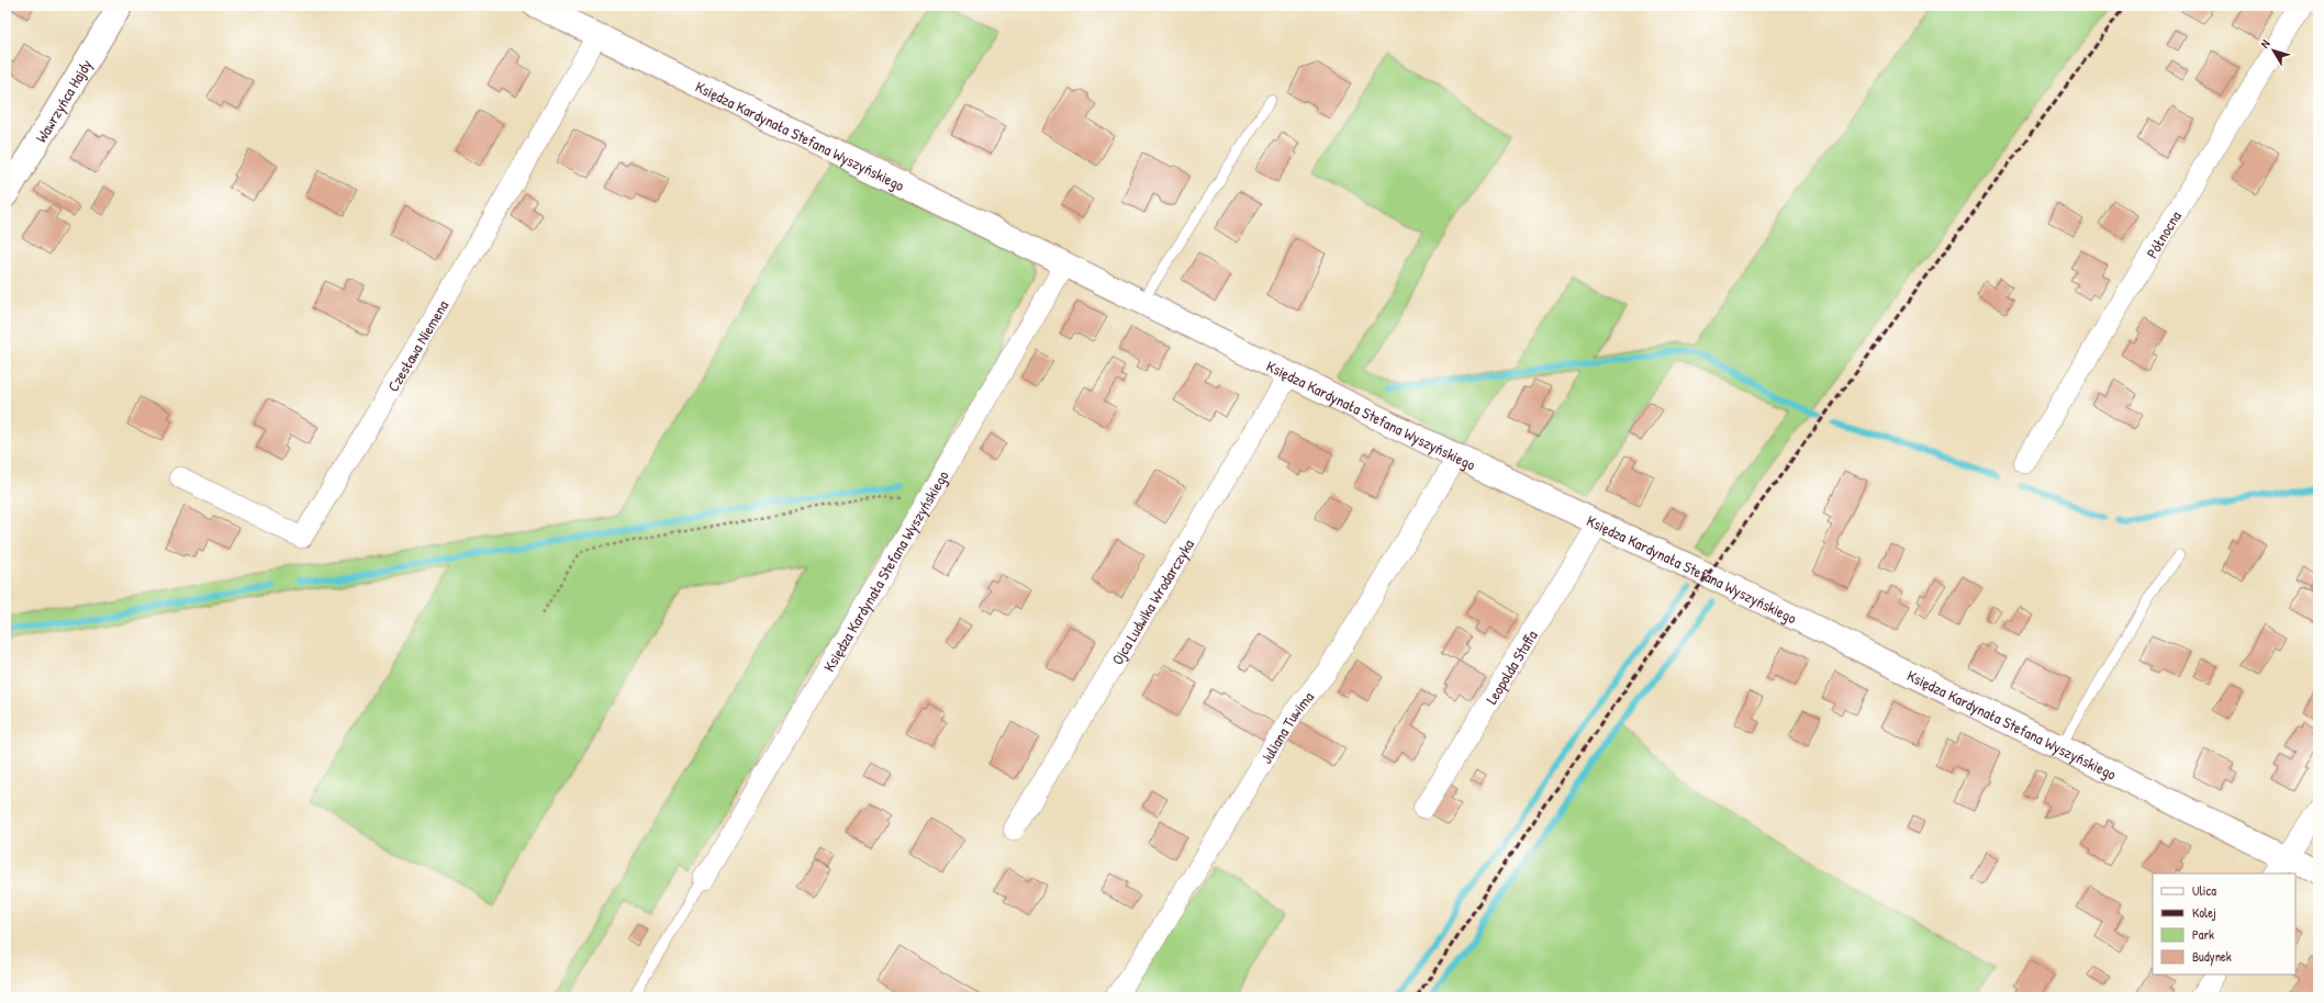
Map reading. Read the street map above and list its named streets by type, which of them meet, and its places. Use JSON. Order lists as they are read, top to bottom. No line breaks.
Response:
{"streets":{"street":["Wawrzyńca Hajdy","Księdza Kardynała Stefana Wyszyńskiego","Północna","Czesława Niemena","Ojca Ludwika Wrodarczyka","Leopolda Staffa","Juliana Tuwima"]},"crossings":[["Księdza Kardynała Stefana Wyszyńskiego","Czesława Niemena"],["Księdza Kardynała Stefana Wyszyńskiego","Ojca Ludwika Wrodarczyka"],["Księdza Kardynała Stefana Wyszyńskiego","Leopolda Staffa"],["Księdza Kardynała Stefana Wyszyńskiego","Juliana Tuwima"]],"legend":["Ulica","Kolej","Park","Budynek"],"north":"top left"}
